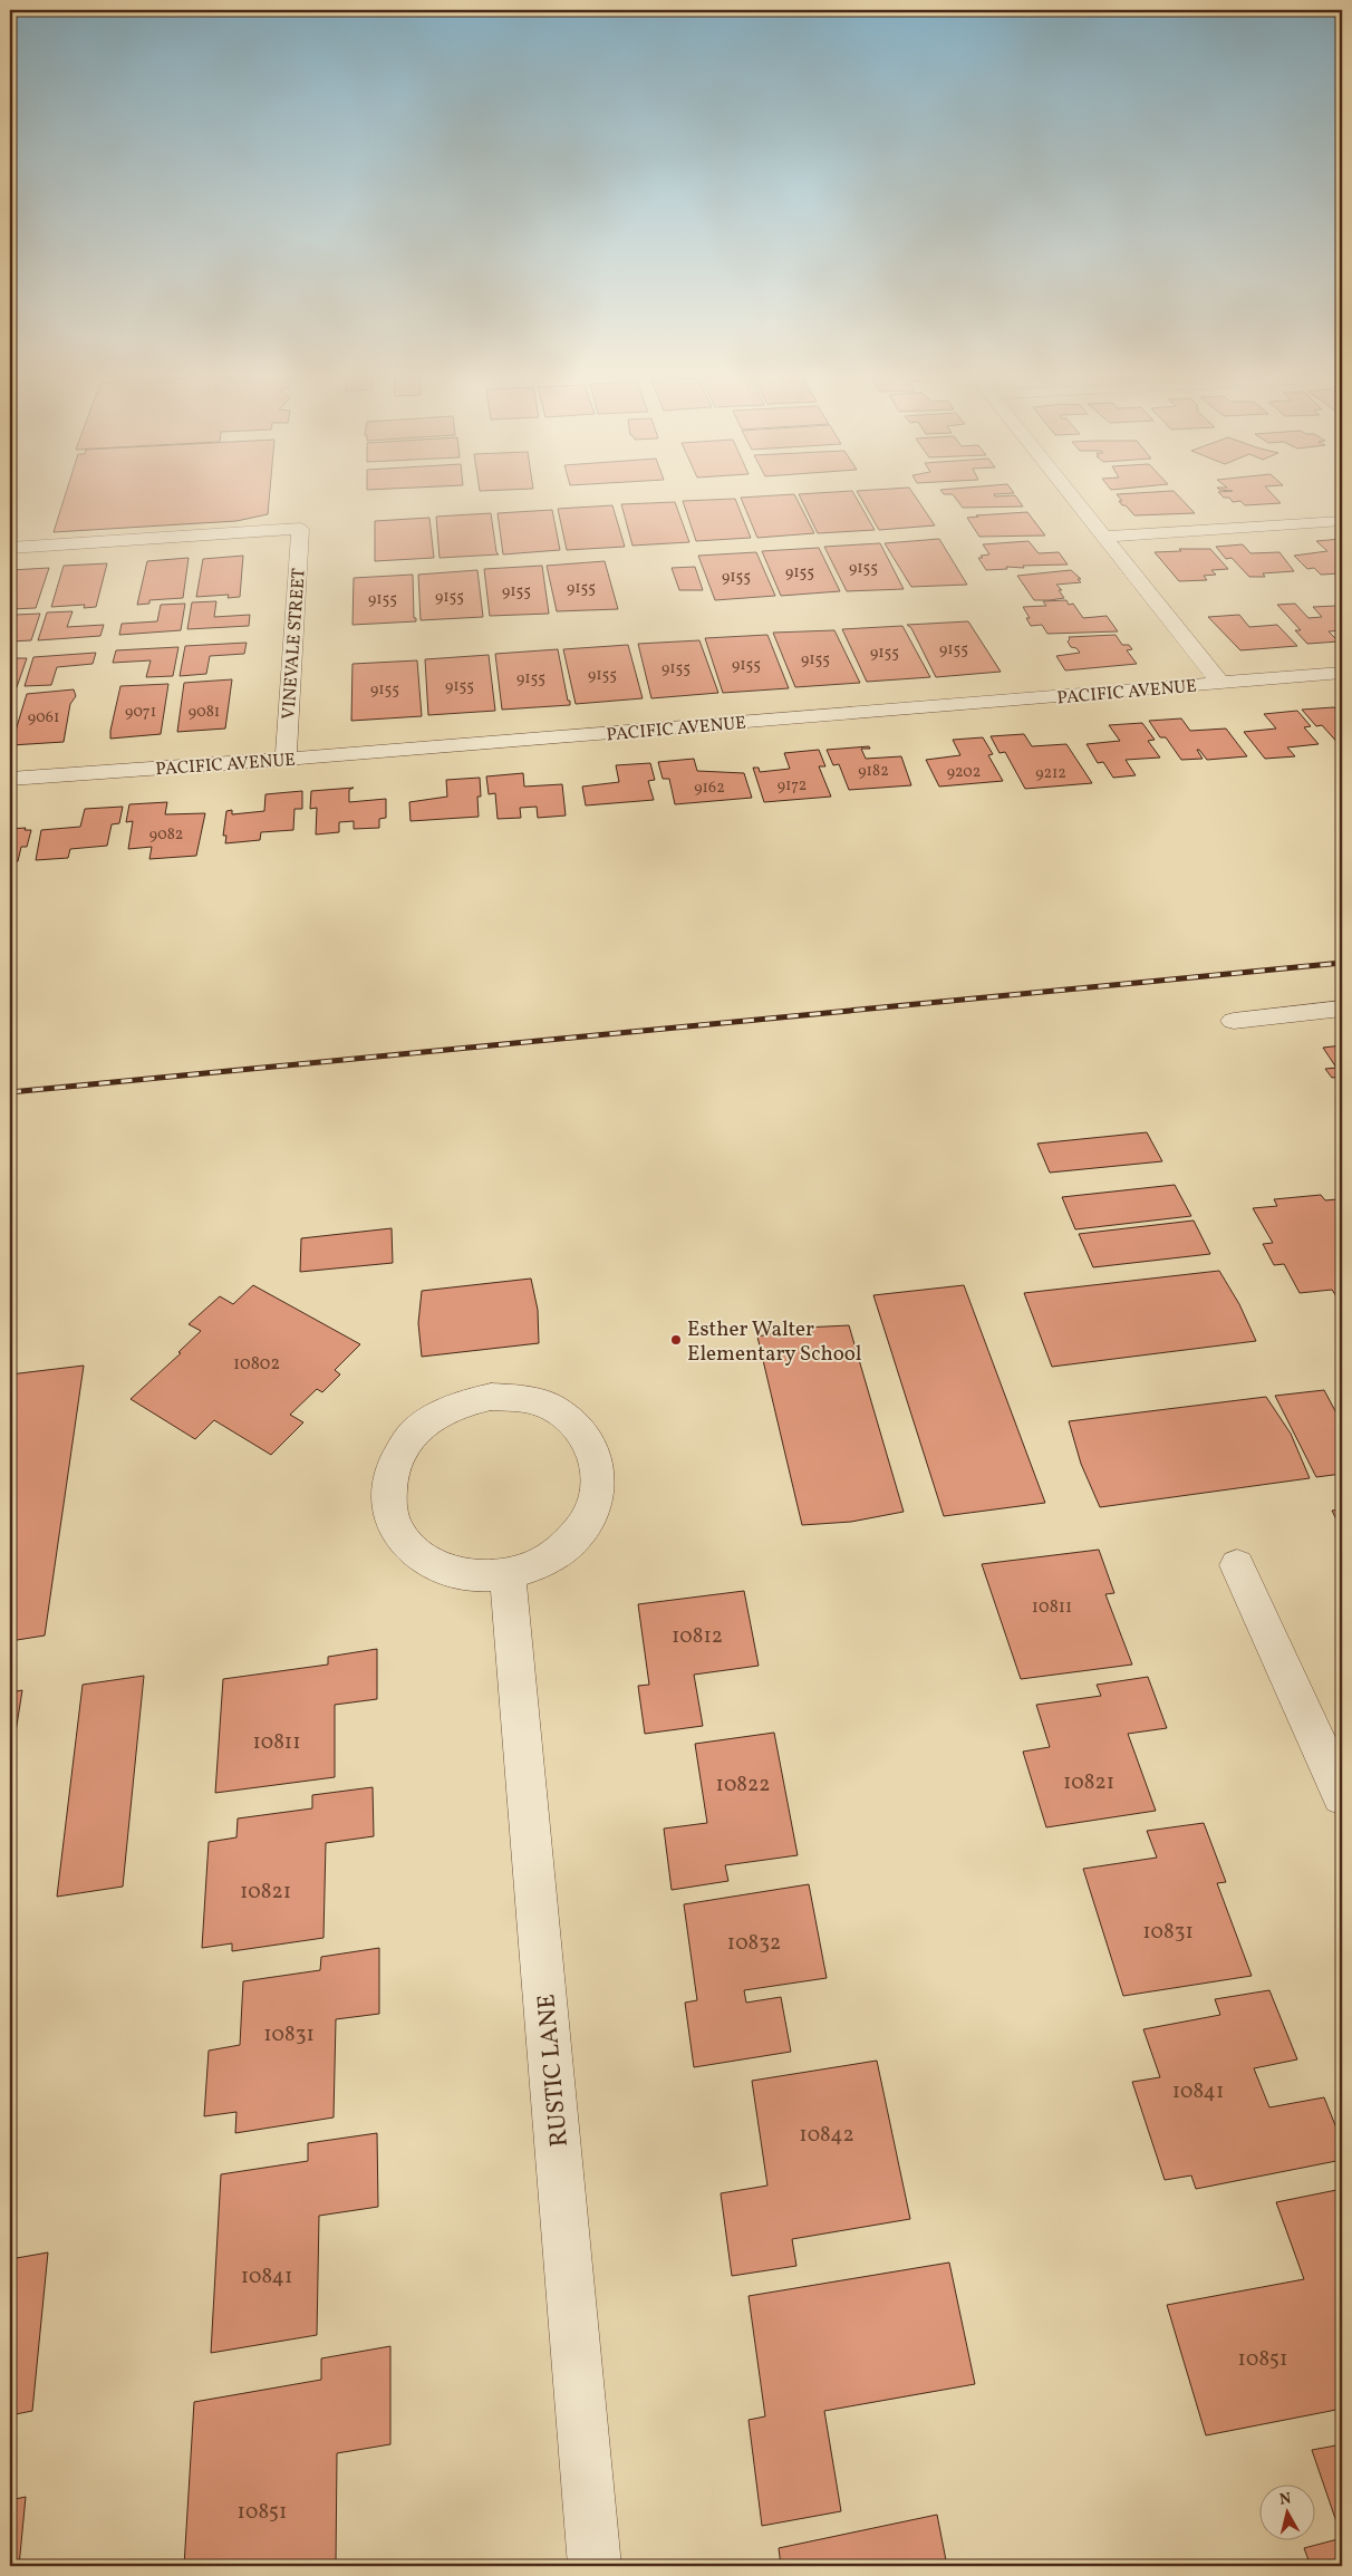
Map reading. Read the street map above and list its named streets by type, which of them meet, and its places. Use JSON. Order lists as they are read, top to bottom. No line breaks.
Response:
{"streets":{"street":["VINEVALE STREET","PACIFIC AVENUE","RUSTIC LANE"]},"crossings":[["VINEVALE STREET","PACIFIC AVENUE"]],"places":["Esther Walter Elementary School"],"house_numbers":["9155","9155","9155","9155","9155","9155","9155","9155","9155","9155","9155","9155","9155","9155","9155","9155","9071","9081","9061","9182","9202","9212","9172","9162","9082","10802","10811","10812","10811","10821","10822","10821","10831","10832","10831","10841","10842","10841","10851","10851"],"north":"top"}
